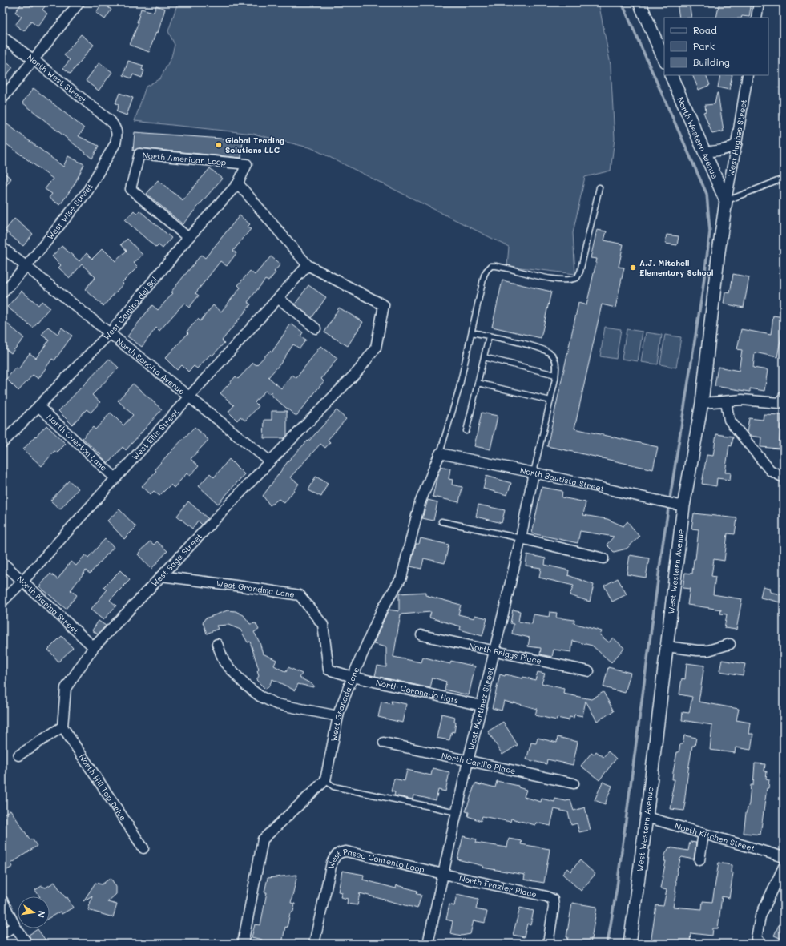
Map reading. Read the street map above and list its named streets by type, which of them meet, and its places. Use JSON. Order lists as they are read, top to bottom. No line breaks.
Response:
{"streets":{"street":["North West Street","North Western Avenue","West Hughes Street","North American Loop","West Wise Street","West Camino del Sol","North Sonoita Avenue","West Ellis Street","North Overton Lane","North Bautista Street","West Sage Street","West Western Avenue","West Grandma Lane","North Marina Street","North Briggs Place","North Coronado Hgts","West Granada Lane","West Martinez Street","North Carillo Place","North Hill Top Drive","North Kitchen Street","West Paseo Contento Loop","North Frazier Place"]},"crossings":[["North West Street","West Wise Street"],["North Western Avenue","West Hughes Street"],["North Western Avenue","West Western Avenue"],["West Hughes Street","West Western Avenue"],["North American Loop","West Camino del Sol"],["West Wise Street","North Sonoita Avenue"],["West Camino del Sol","North Sonoita Avenue"],["West Camino del Sol","North Overton Lane"],["North Sonoita Avenue","West Ellis Street"],["North Sonoita Avenue","West Sage Street"],["West Ellis Street","North Overton Lane"],["West Ellis Street","West Sage Street"],["West Ellis Street","North Marina Street"],["North Bautista Street","West Western Avenue"],["North Bautista Street","West Granada Lane"],["North Bautista Street","West Martinez Street"],["West Sage Street","West Grandma Lane"],["West Sage Street","North Marina Street"],["West Sage Street","North Hill Top Drive"],["West Western Avenue","North Kitchen Street"],["West Grandma Lane","North Coronado Hgts"],["West Grandma Lane","West Granada Lane"],["North Briggs Place","West Martinez Street"],["North Coronado Hgts","West Granada Lane"],["North Coronado Hgts","West Martinez Street"],["West Martinez Street","North Carillo Place"],["West Martinez Street","West Paseo Contento Loop"],["West Martinez Street","North Frazier Place"],["West Paseo Contento Loop","North Frazier Place"]],"places":["Global Trading Solutions LLC","A.J. Mitchell Elementary School"],"legend":["Road","Park","Building"],"north":"right"}
